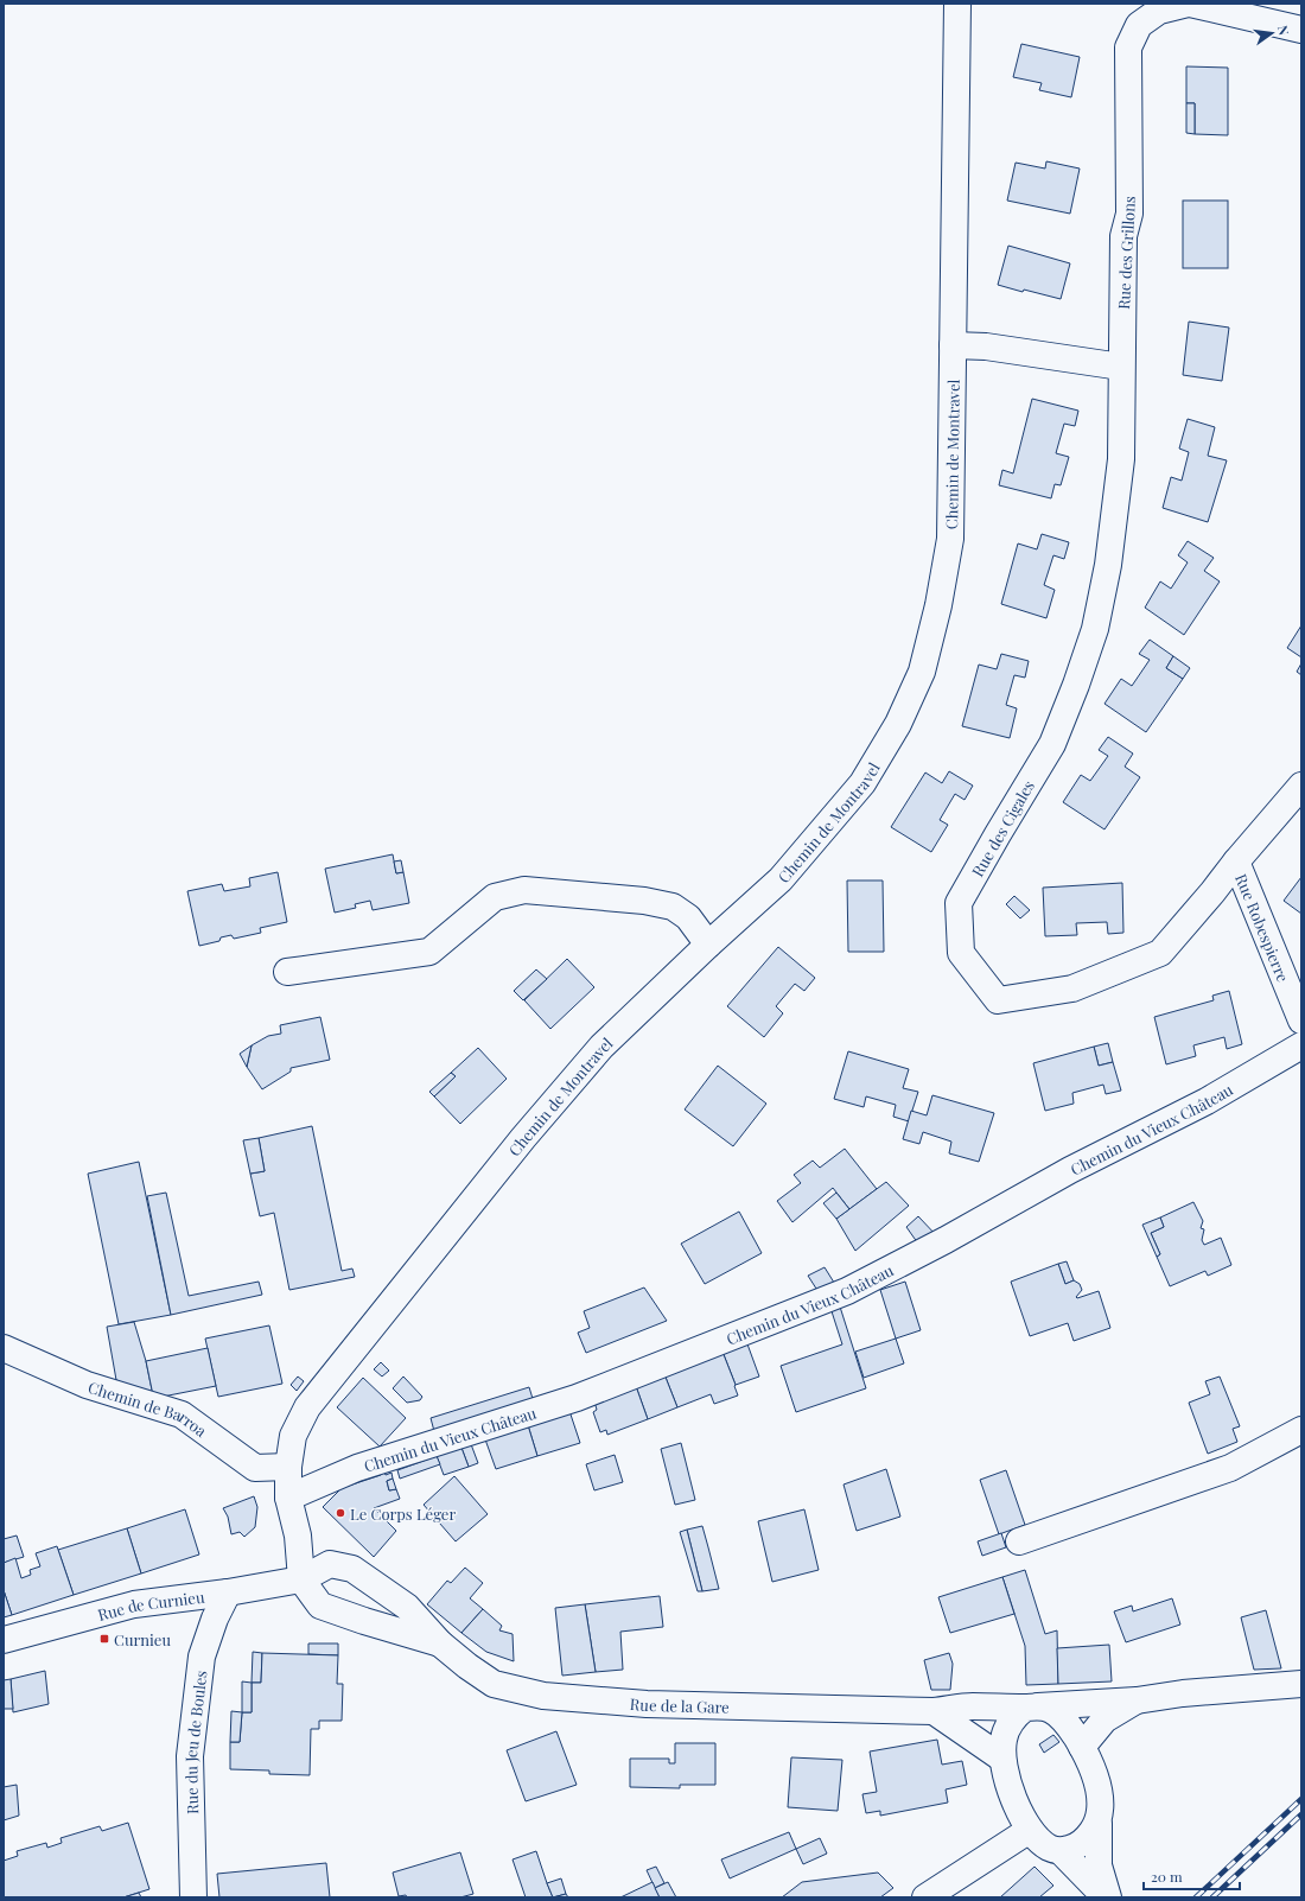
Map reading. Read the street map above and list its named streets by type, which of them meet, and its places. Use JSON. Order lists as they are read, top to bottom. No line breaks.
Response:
{"streets":{"street":["Rue des Grillons","Chemin de Montravel","Rue des Cigales","Rue Robespierre","Chemin du Vieux Château","Chemin de Barroa","Rue de Curnieu","Rue de la Gare","Rue du Jeu de Boules"]},"crossings":[["Rue des Grillons","Rue des Cigales"],["Chemin de Montravel","Chemin du Vieux Château"],["Chemin de Montravel","Chemin de Barroa"],["Chemin de Montravel","Rue de Curnieu"],["Chemin de Montravel","Rue de la Gare"],["Rue des Cigales","Rue Robespierre"],["Rue de Curnieu","Rue de la Gare"],["Rue de Curnieu","Rue du Jeu de Boules"]],"places":{"other":["Le Corps Léger"],"transit":["Curnieu"]},"scale_bar":"20 m","north":"right"}
